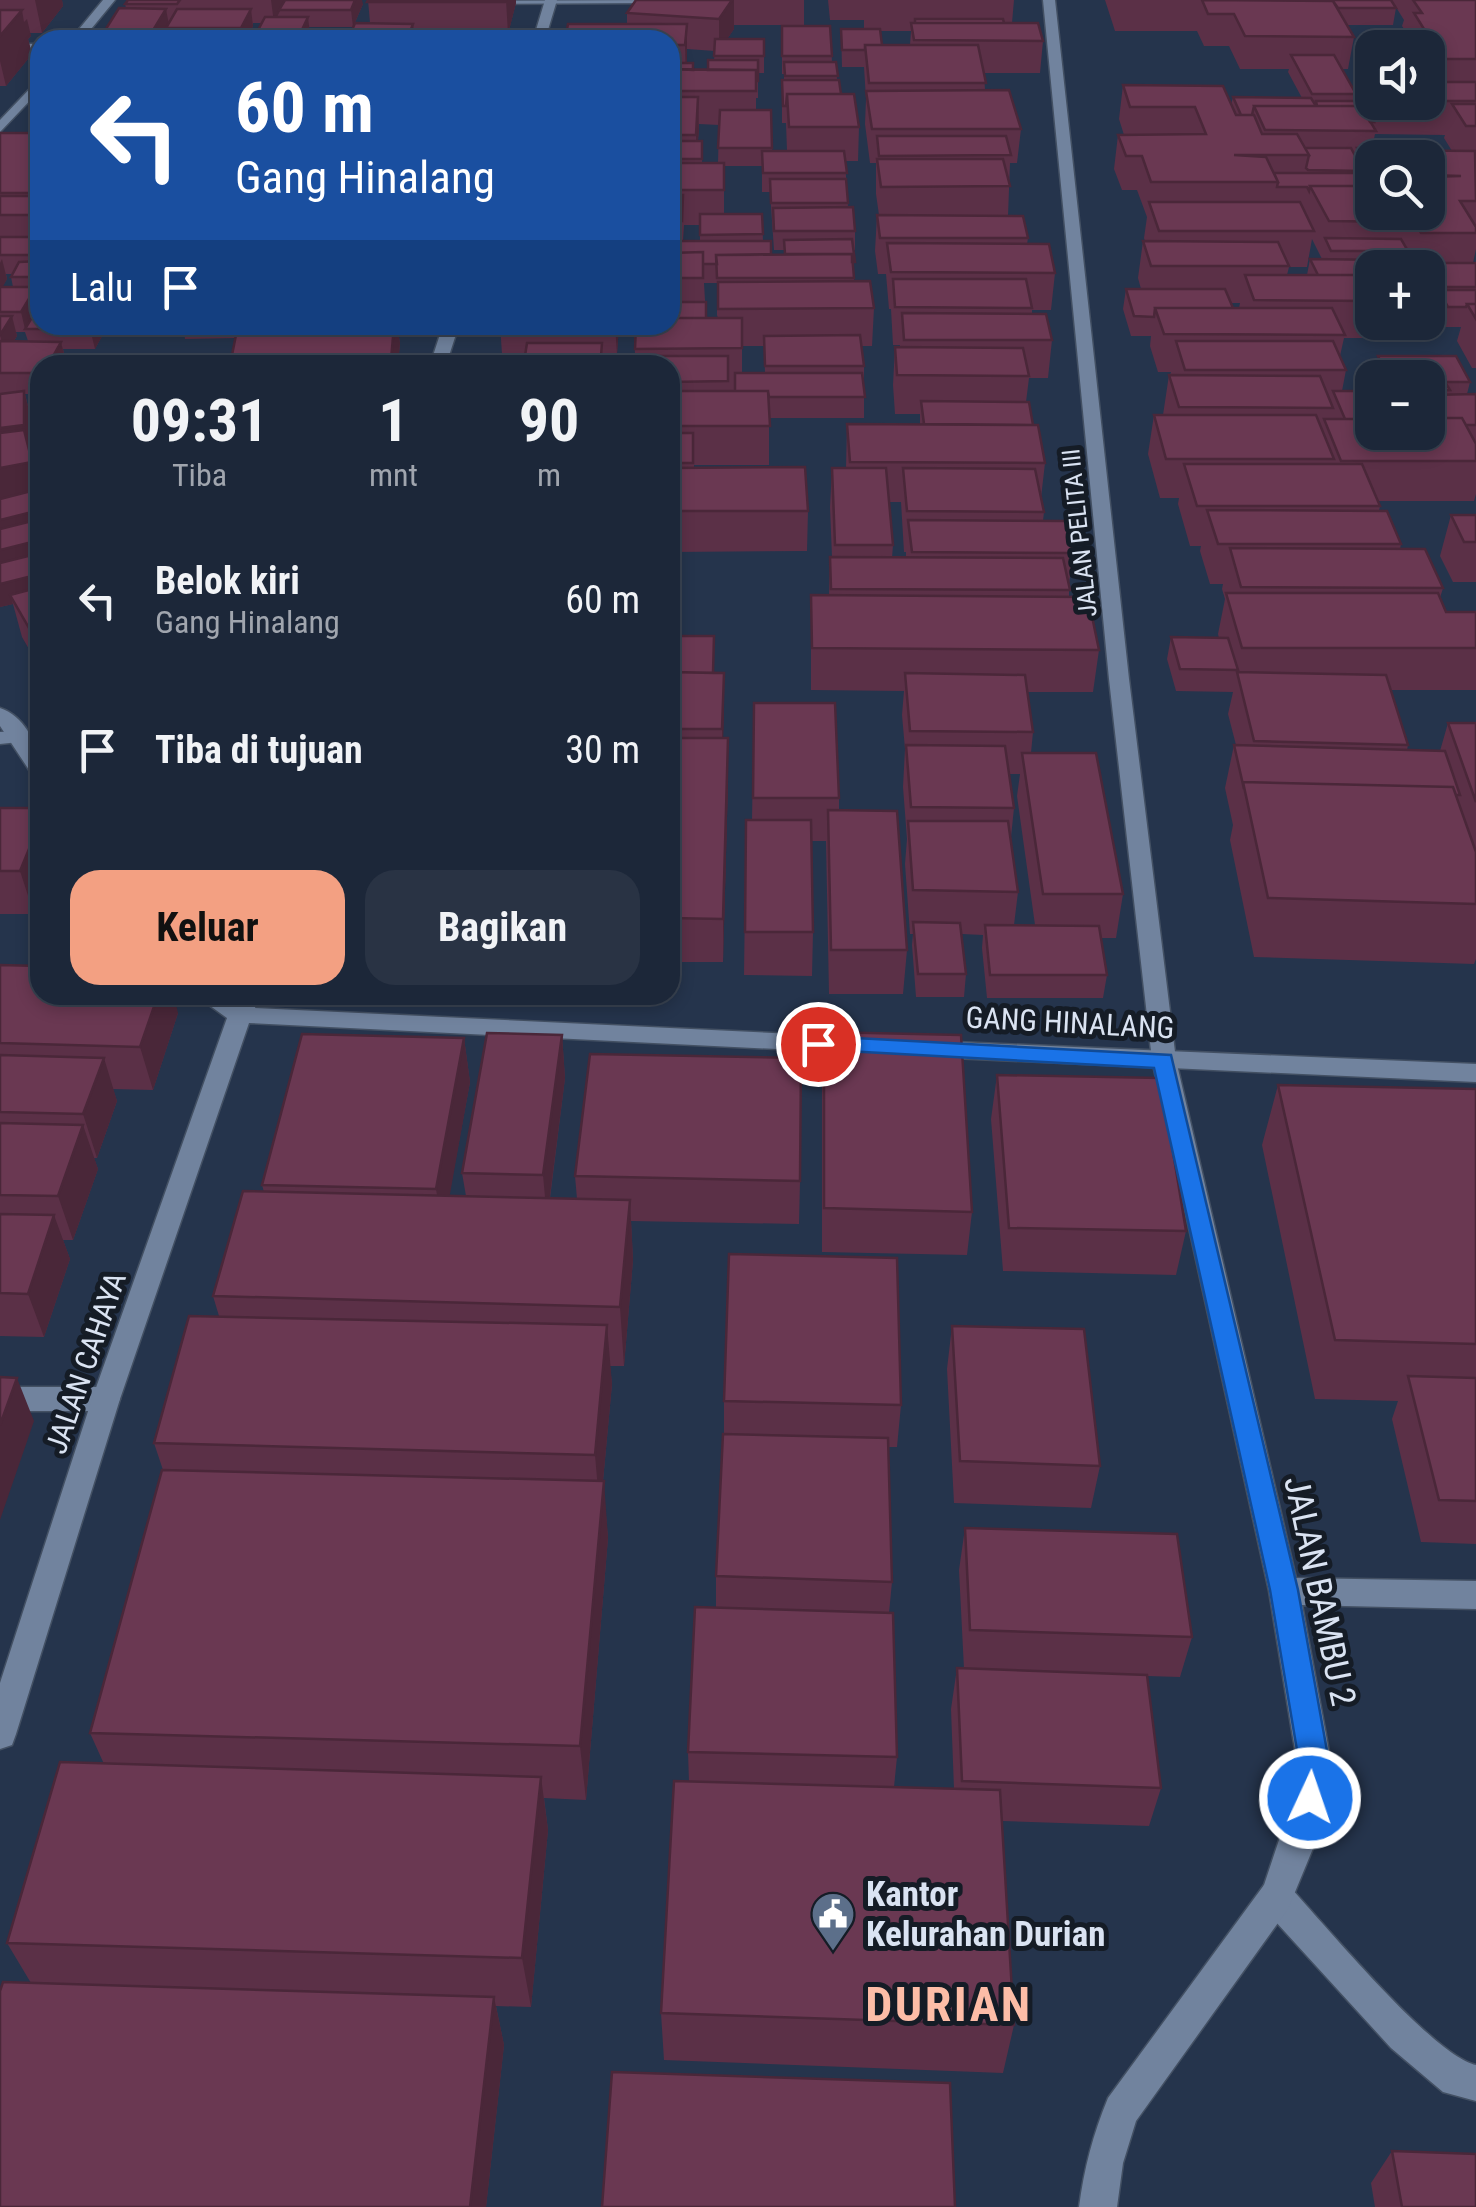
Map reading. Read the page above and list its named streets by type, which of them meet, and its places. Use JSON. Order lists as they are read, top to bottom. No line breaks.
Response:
{"streets":{"street":["JALAN PELITA III","GANG HINALANG","JALAN CAHAYA","JALAN BAMBU 2"]},"crossings":[["JALAN PELITA III","GANG HINALANG"],["JALAN PELITA III","JALAN BAMBU 2"],["GANG HINALANG","JALAN CAHAYA"],["GANG HINALANG","JALAN BAMBU 2"]],"districts":["DURIAN"],"places":{"public building":["Kantor Kelurahan Durian"]},"page":{"map_buttons":["+","−"],"turn":["60 m","Gang Hinalang"],"then":"Lalu","eta":["09:31","Tiba","1","mnt","90","m"],"list":[{"name":"Belok kiri","note":"Gang Hinalang","value":"60 m"},{"name":"Tiba di tujuan","value":"30 m"}],"buttons":["Keluar","Bagikan"]}}
